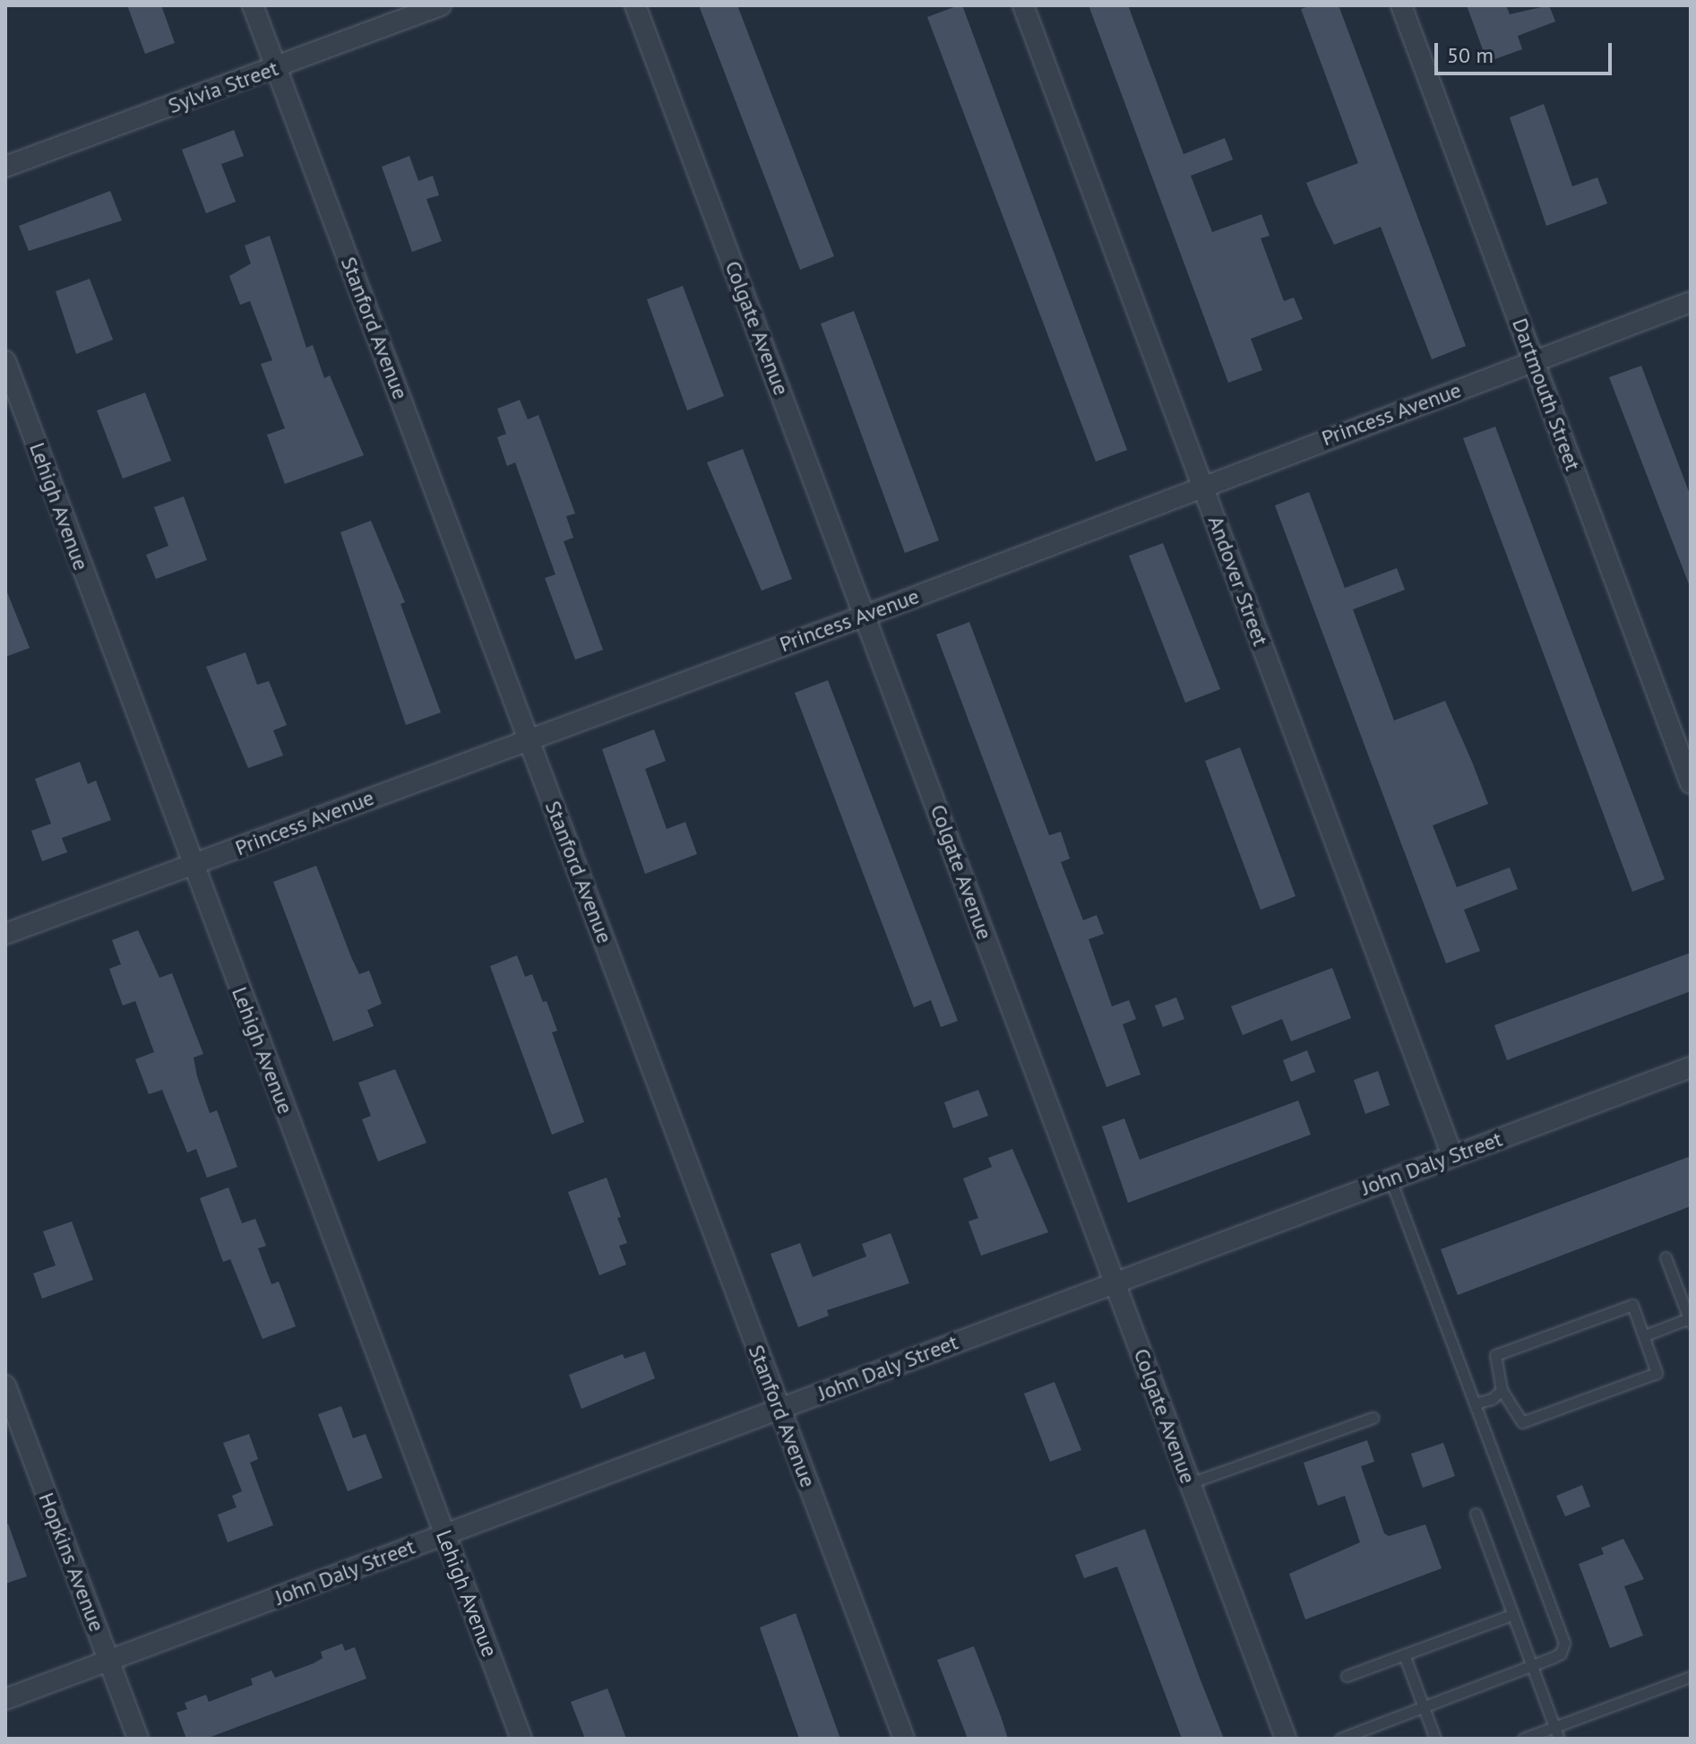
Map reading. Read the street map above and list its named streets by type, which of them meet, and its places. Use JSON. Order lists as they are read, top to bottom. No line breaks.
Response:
{"streets":{"street":["Sylvia Street","Stanford Avenue","Colgate Avenue","Dartmouth Street","Princess Avenue","Lehigh Avenue","Andover Street","John Daly Street","Hopkins Avenue"]},"crossings":[["Sylvia Street","Stanford Avenue"],["Stanford Avenue","Princess Avenue"],["Stanford Avenue","John Daly Street"],["Colgate Avenue","Princess Avenue"],["Colgate Avenue","John Daly Street"],["Dartmouth Street","Princess Avenue"],["Princess Avenue","Lehigh Avenue"],["Princess Avenue","Andover Street"],["Lehigh Avenue","John Daly Street"],["Andover Street","John Daly Street"],["John Daly Street","Hopkins Avenue"]],"scale_bar":"50 m"}
